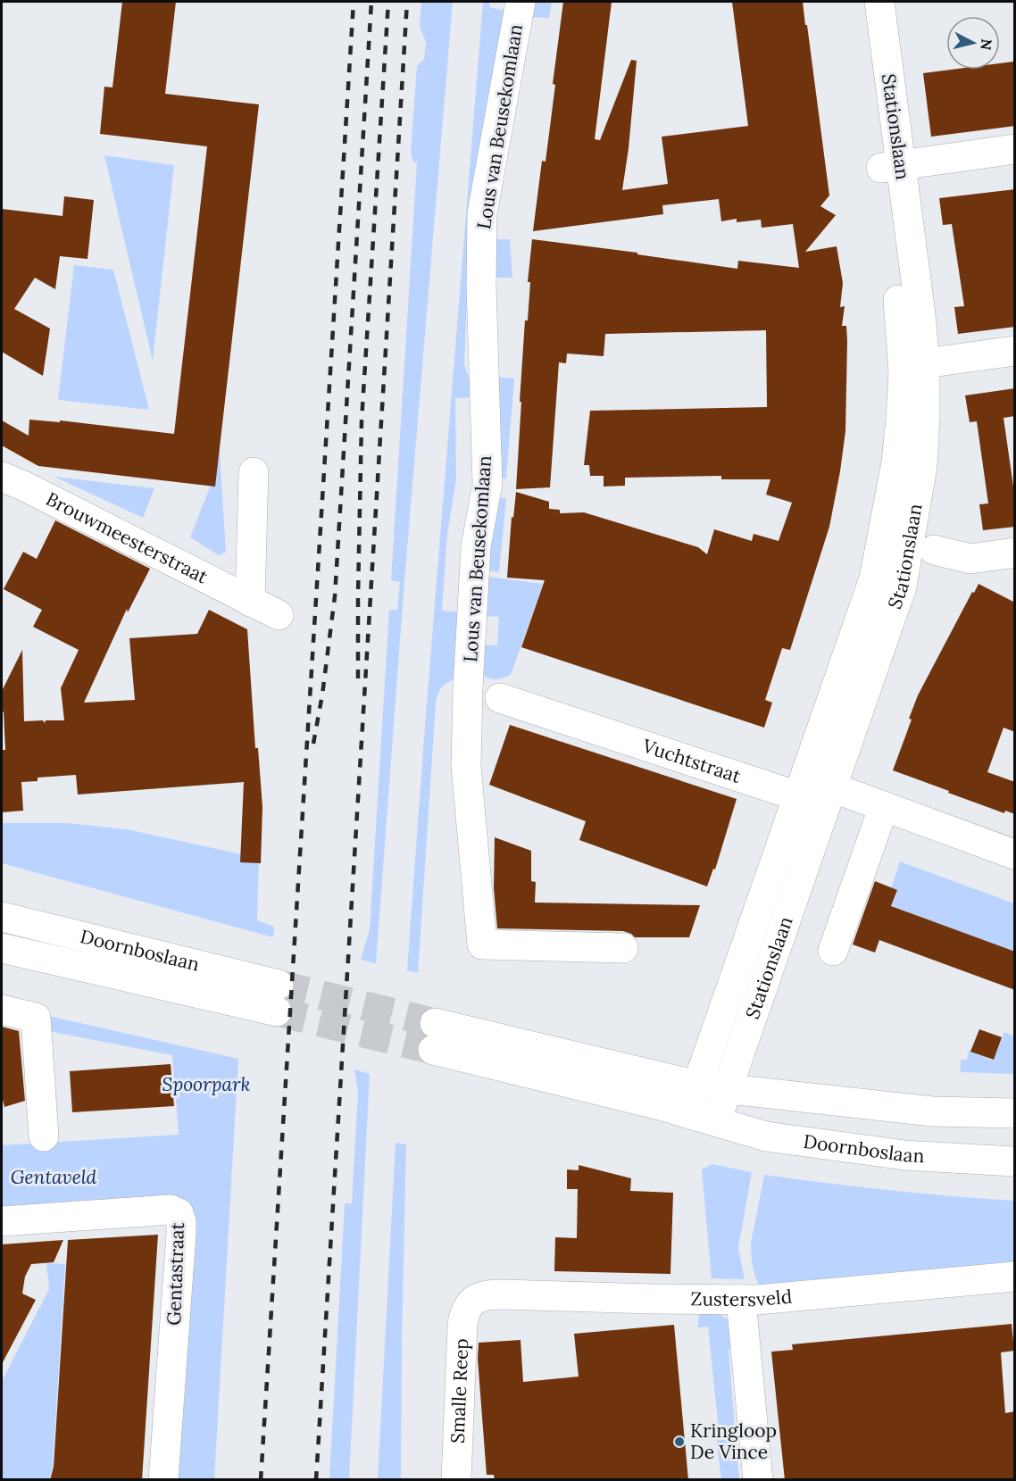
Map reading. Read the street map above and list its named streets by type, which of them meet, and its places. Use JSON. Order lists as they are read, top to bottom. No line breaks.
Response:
{"streets":{"street":["Lous van Beusekomlaan","Stationslaan","Brouwmeesterstraat","Vuchtstraat","Doornboslaan","Gentastraat","Zustersveld","Smalle Reep"]},"crossings":[["Stationslaan","Vuchtstraat"],["Stationslaan","Doornboslaan"],["Zustersveld","Smalle Reep"]],"parks":["Spoorpark","Gentaveld"],"places":["Kringloop De Vince"],"north":"right"}
